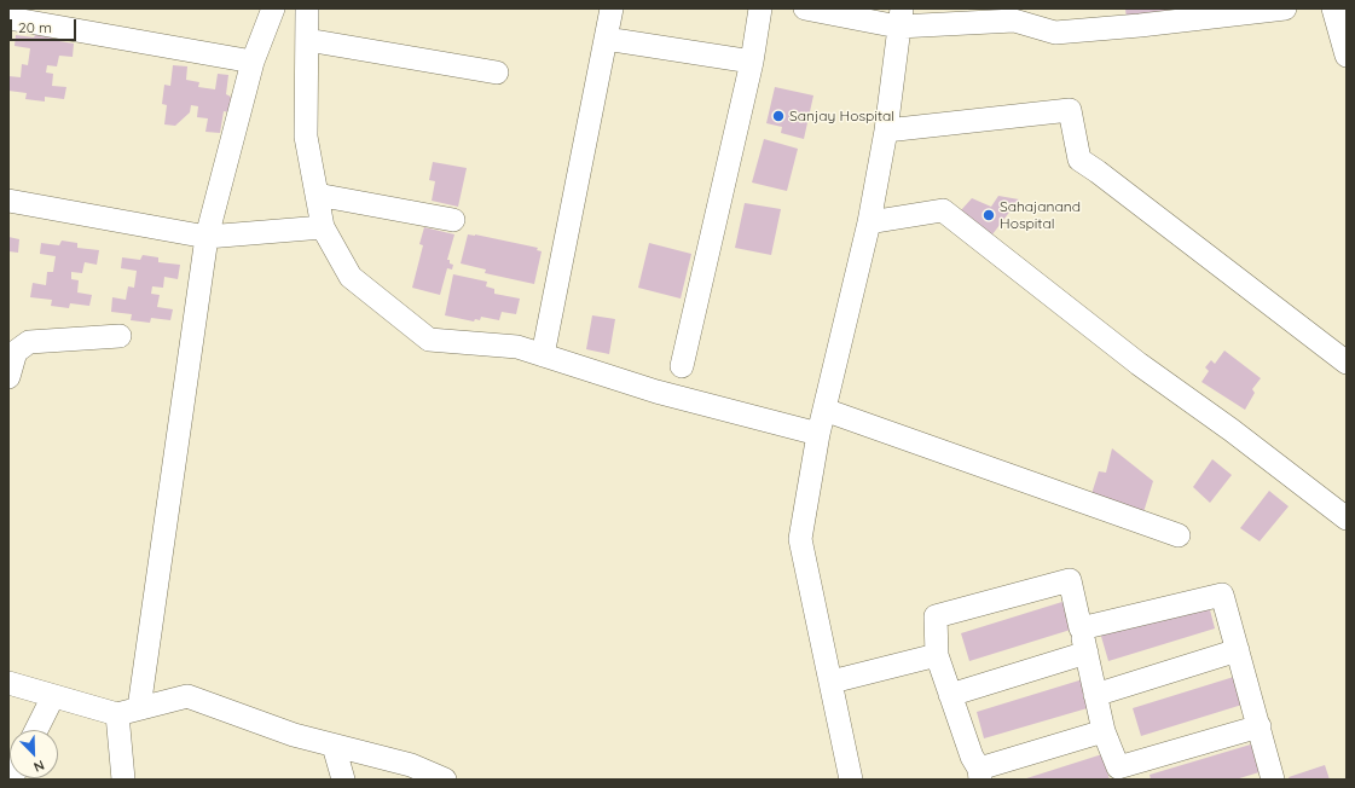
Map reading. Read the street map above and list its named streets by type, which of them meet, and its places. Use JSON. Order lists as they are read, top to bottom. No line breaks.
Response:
{"places":["Sanjay Hospital","Sahajanand Hospital"],"scale_bar":"20 m","north":"bottom right"}
